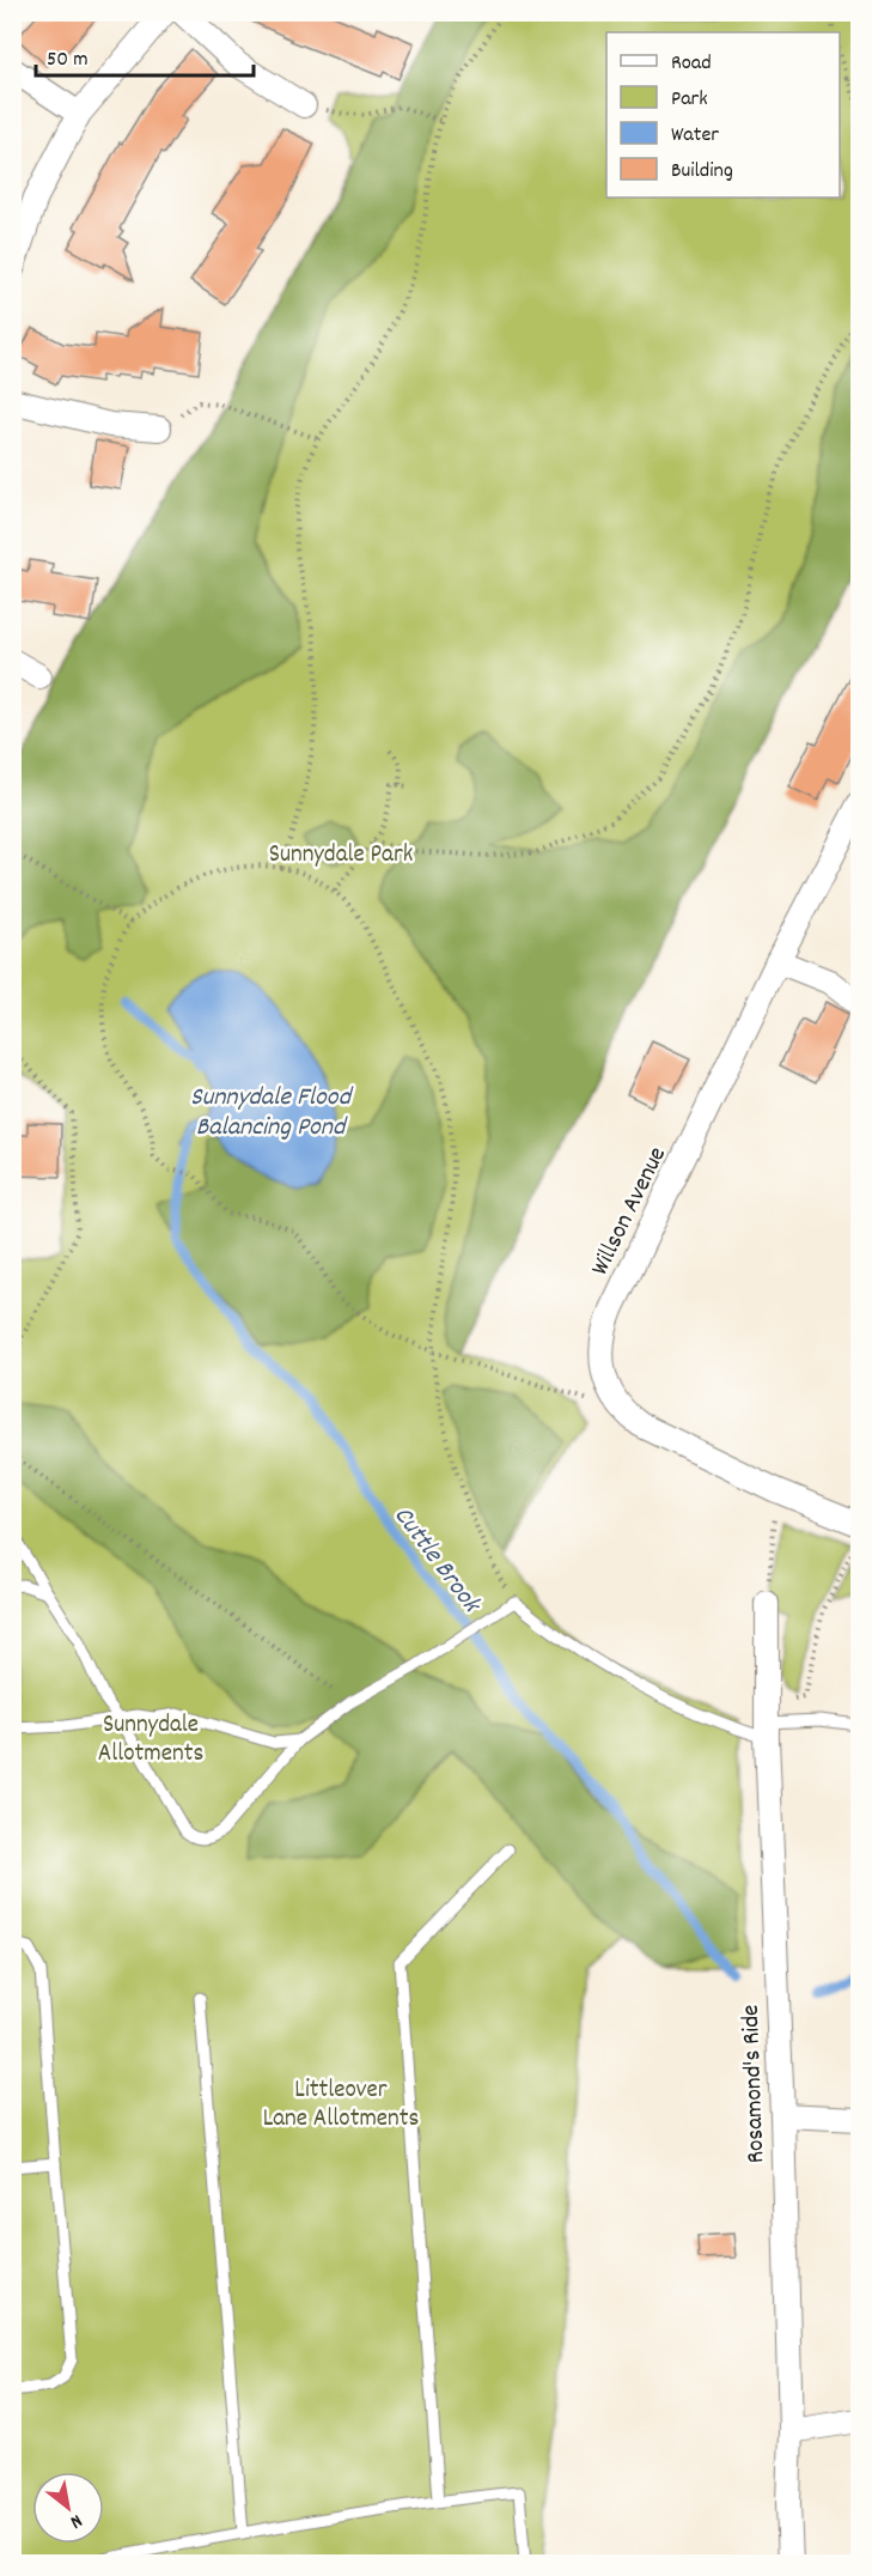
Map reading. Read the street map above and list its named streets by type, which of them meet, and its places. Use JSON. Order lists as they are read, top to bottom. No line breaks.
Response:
{"streets":{"street":["Willson Avenue","Rosamond's Ride"]},"water":["Sunnydale Flood Balancing Pond","Cuttle Brook"],"parks":["Sunnydale Park","Sunnydale Allotments","Littleover Lane Allotments"],"legend":["Road","Park","Water","Building"],"scale_bar":"50 m","north":"bottom right"}
